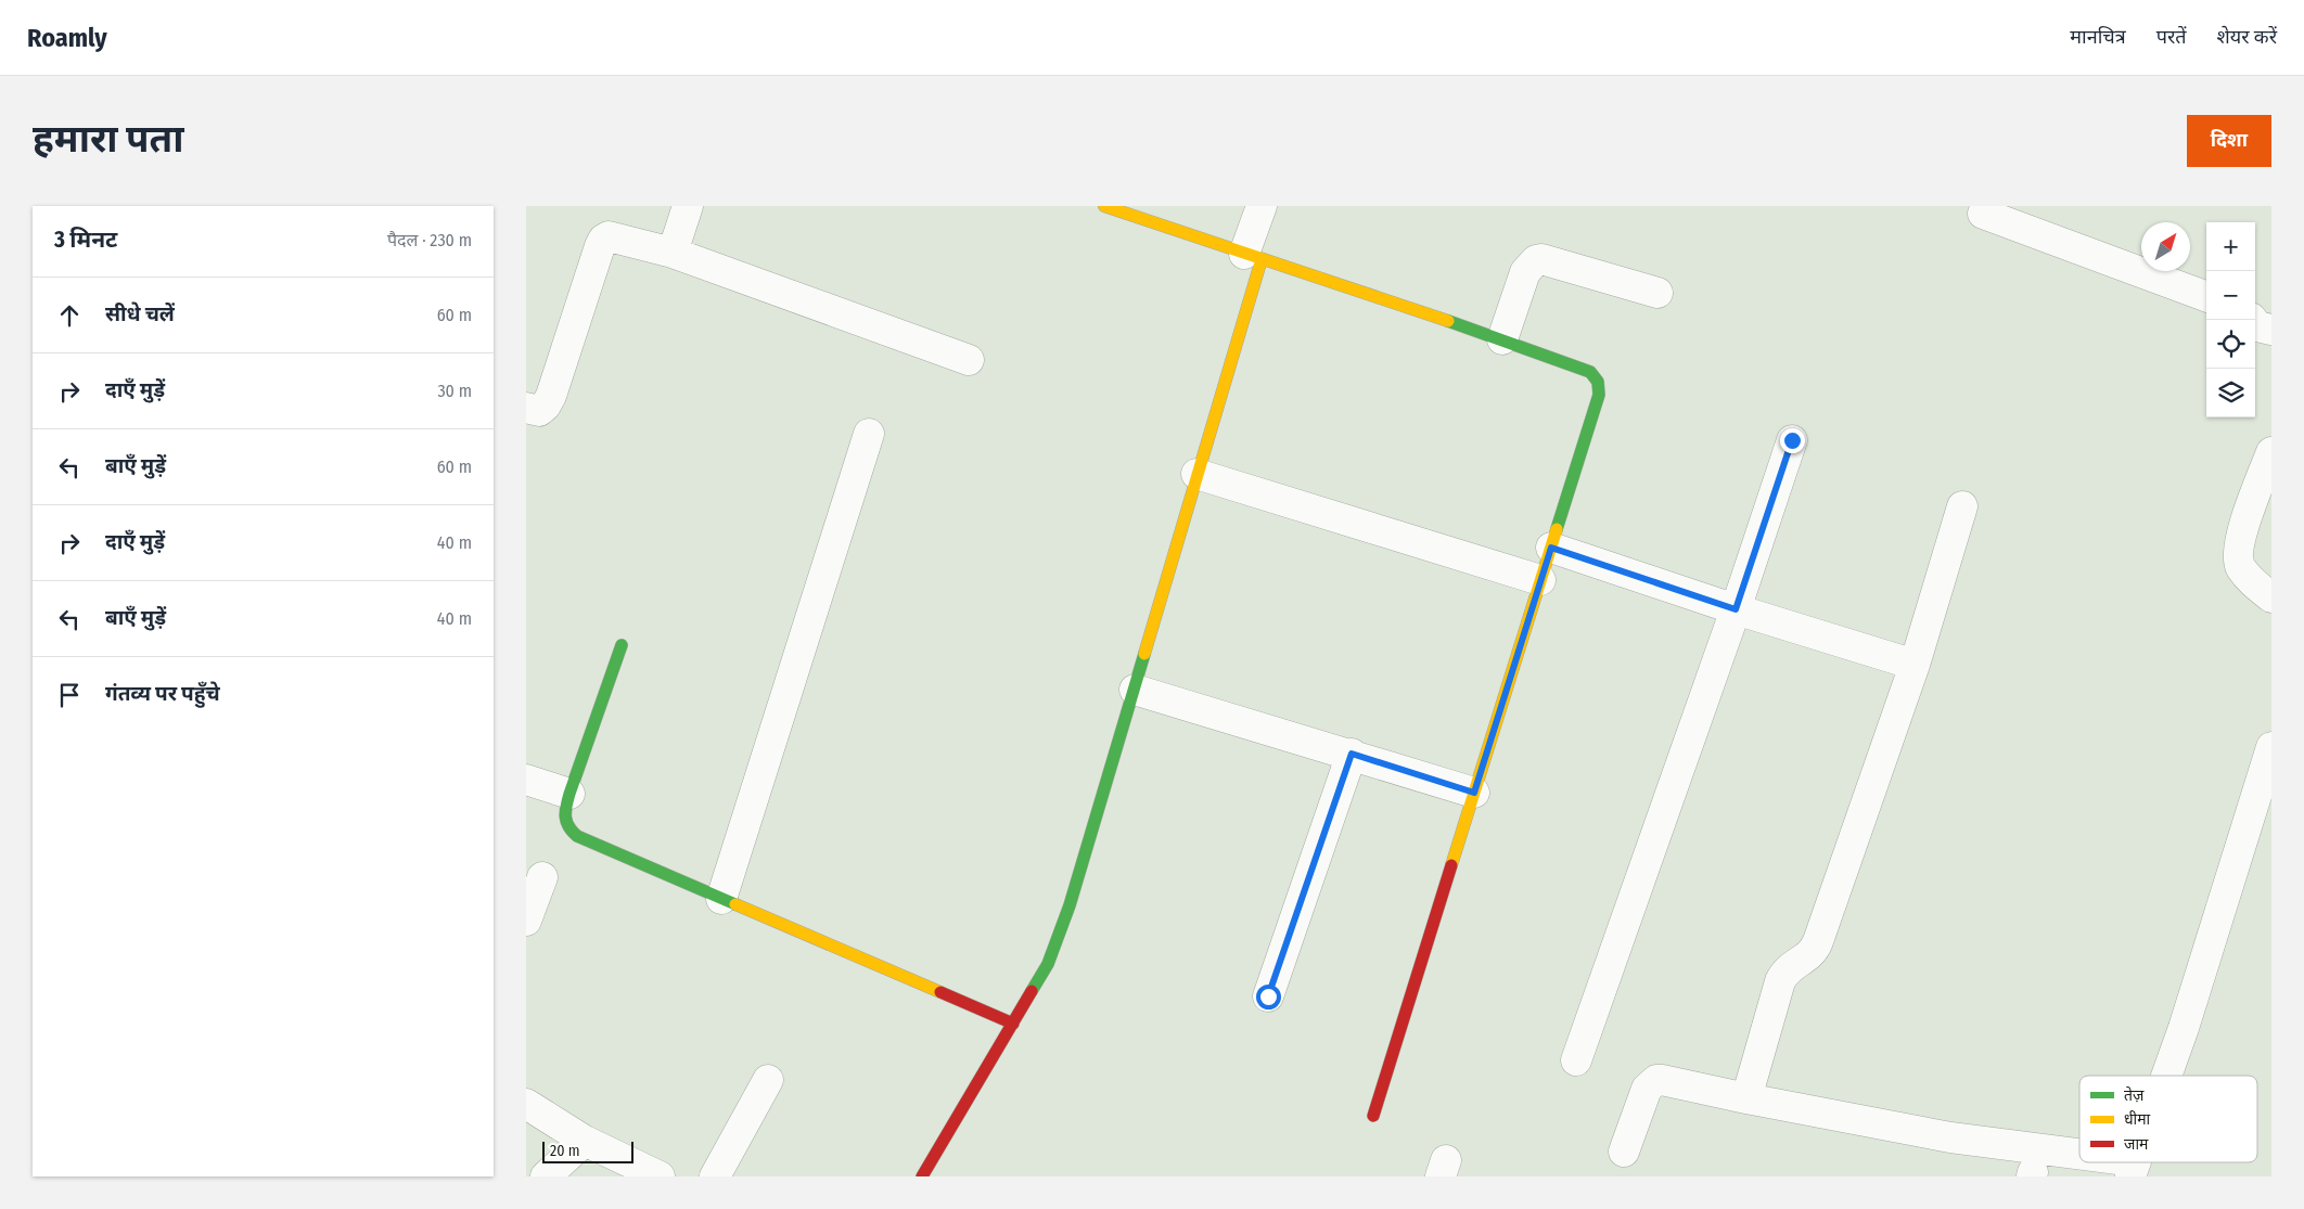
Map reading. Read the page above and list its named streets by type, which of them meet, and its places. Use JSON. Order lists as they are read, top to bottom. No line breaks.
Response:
{"legend":["तेज़","धीमा","जाम"],"scale_bar":"20 m","north":"top right","page":{"header":"Roamly","nav":["मानचित्र","परतें","शेयर करें"],"buttons":"दिशा","title":"हमारा पता","heading":["3 मिनट","पैदल · 230 m"],"map_buttons":["+","−"],"list":[["सीधे चलें","60 m"],["दाएँ मुड़ें","30 m"],["बाएँ मुड़ें","60 m"],["दाएँ मुड़ें","40 m"],["बाएँ मुड़ें","40 m"],"गंतव्य पर पहुँचे"],"scale":"20 m"}}
